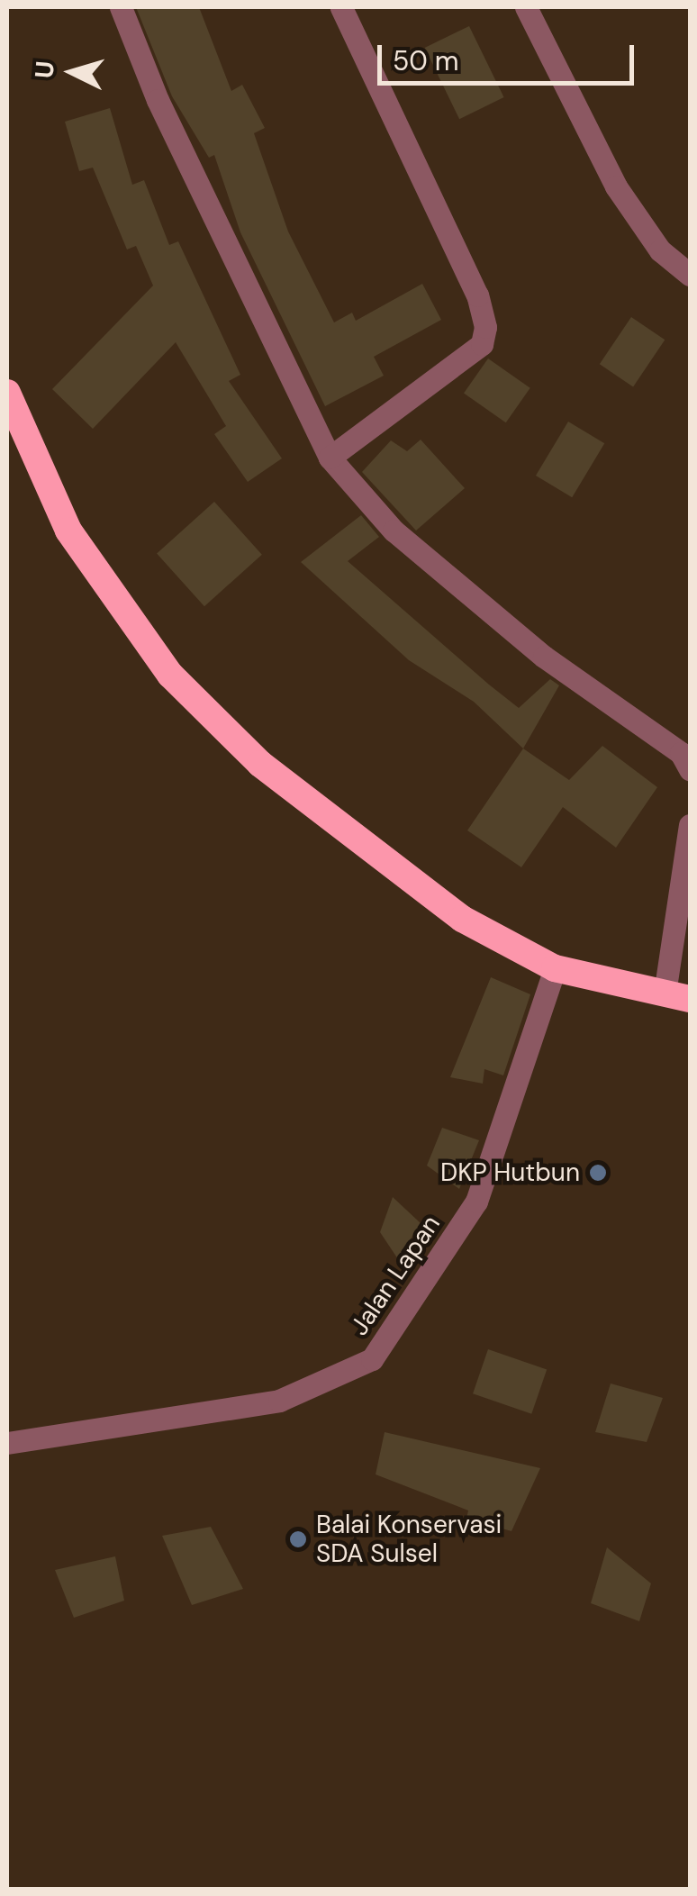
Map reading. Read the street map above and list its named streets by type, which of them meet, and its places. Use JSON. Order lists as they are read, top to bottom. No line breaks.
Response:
{"streets":{"street":["Jalan Lapan"]},"places":["DKP Hutbun","Balai Konservasi SDA Sulsel"],"scale_bar":"50 m","north":"left"}
